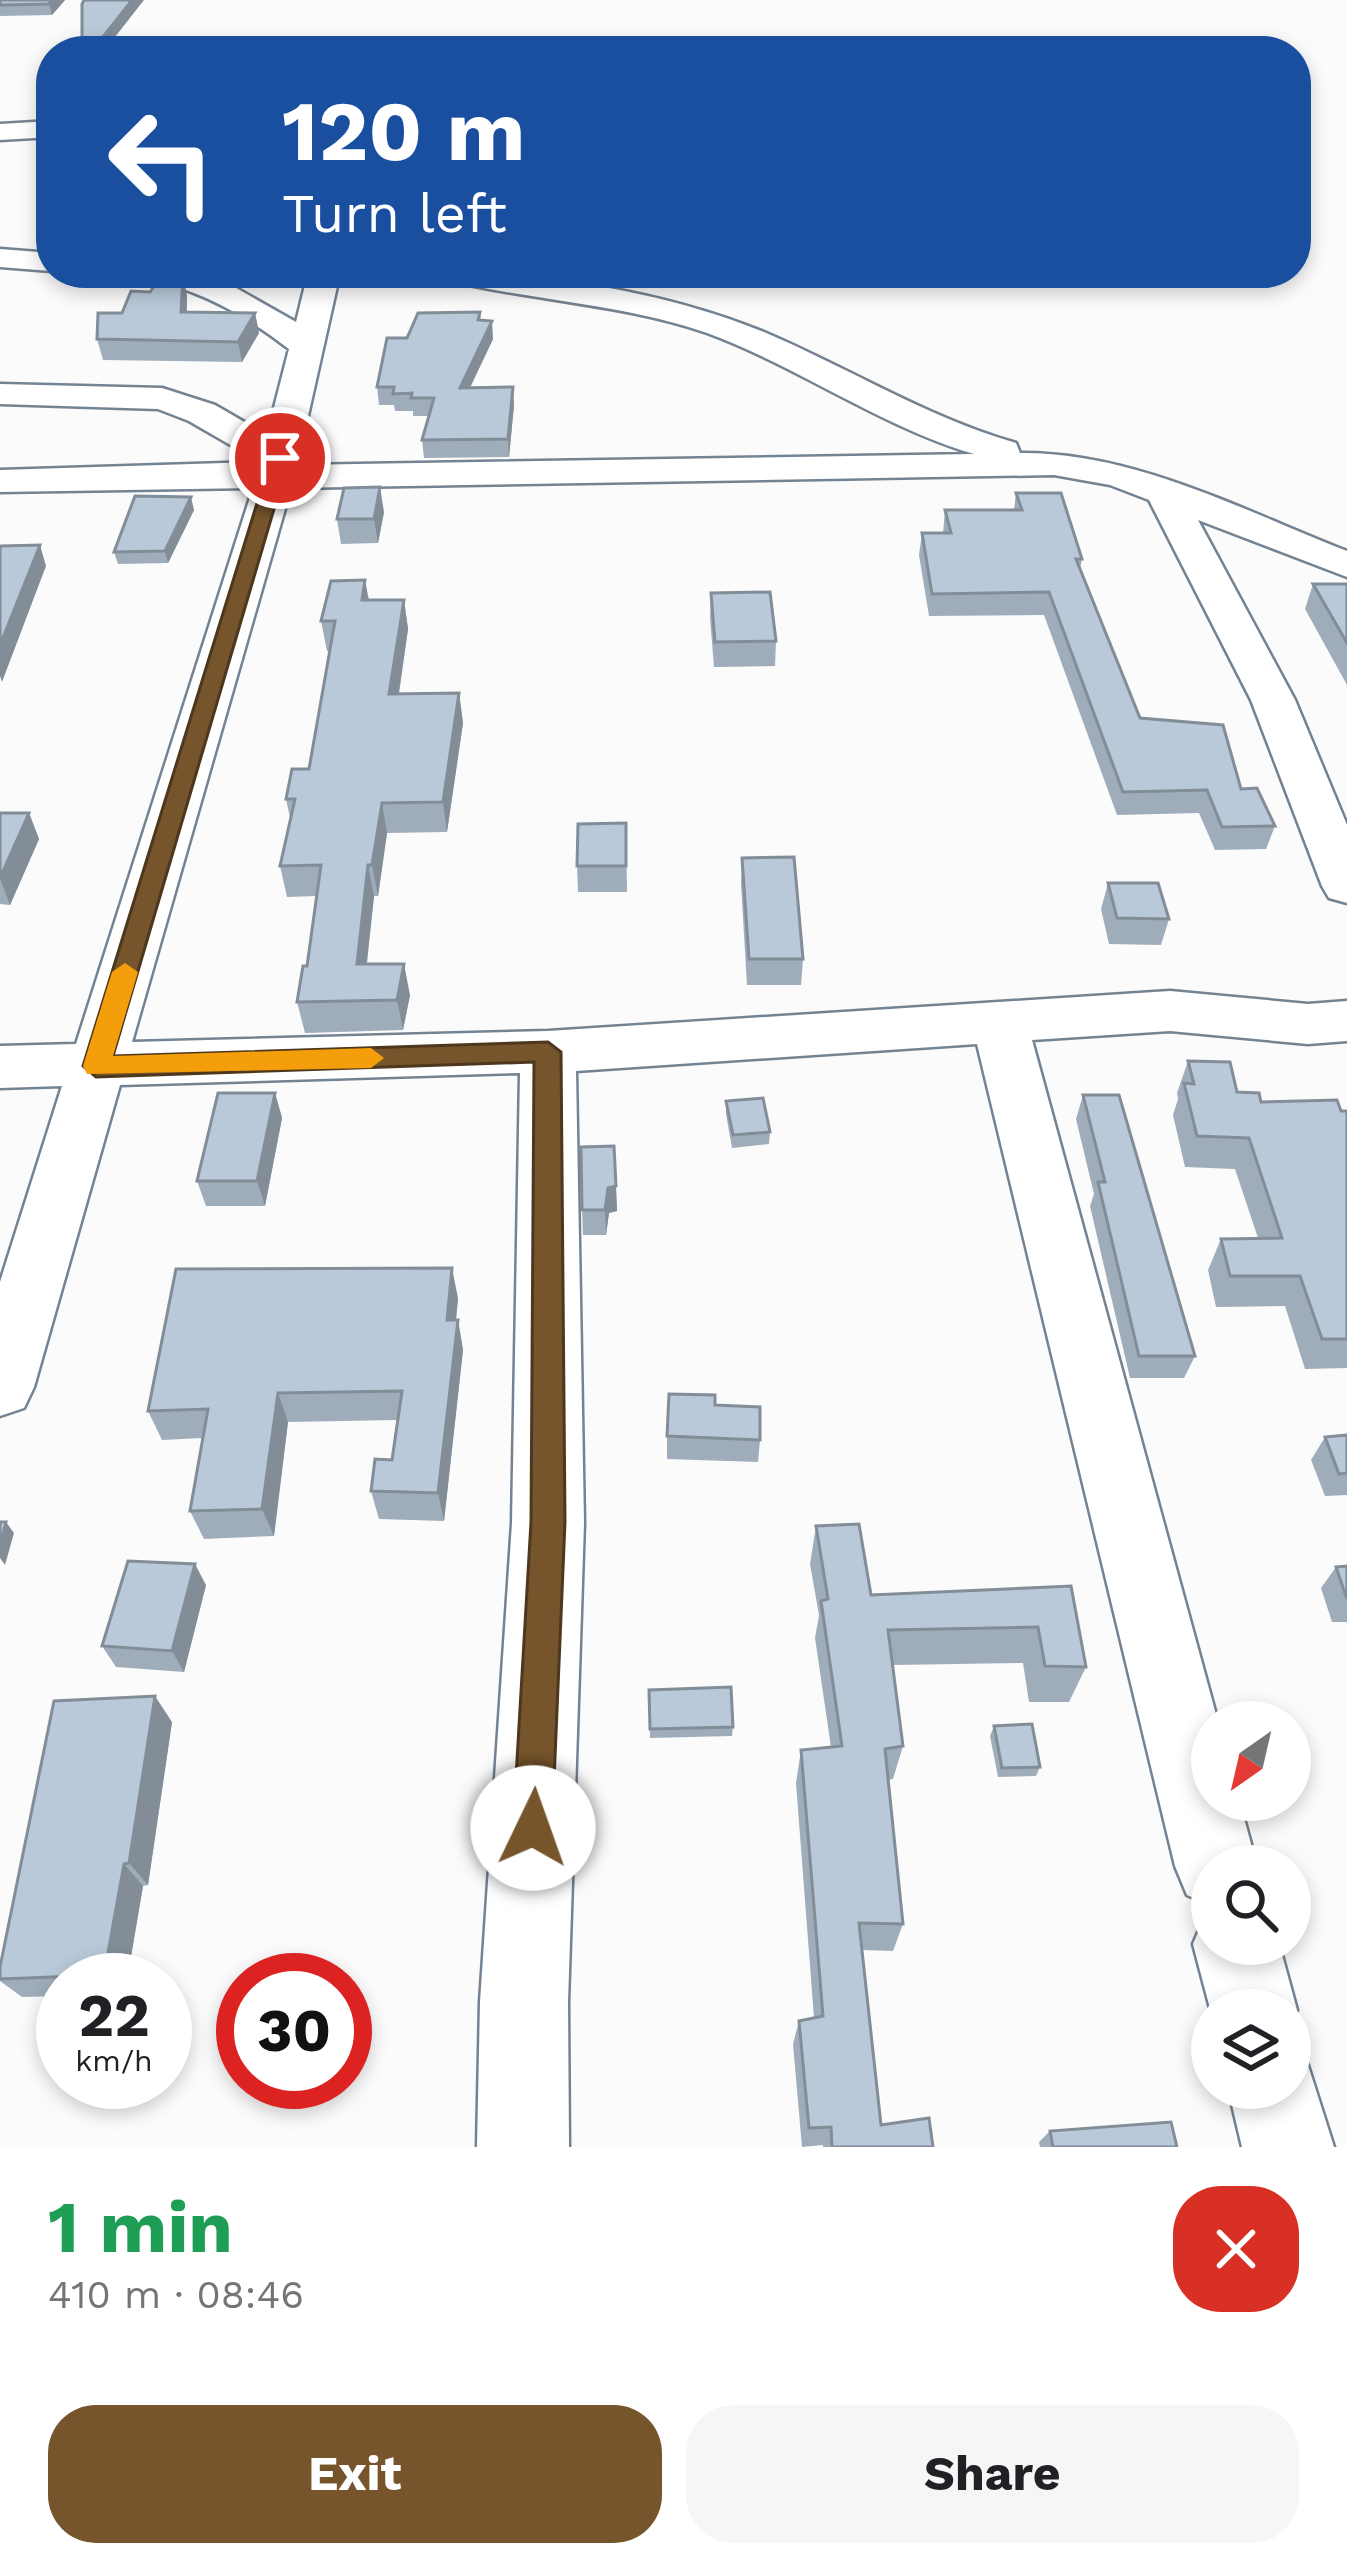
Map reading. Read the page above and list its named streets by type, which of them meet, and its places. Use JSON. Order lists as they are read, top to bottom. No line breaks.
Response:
{"north":"bottom left","page":{"turn":["120 m","Turn left"],"speed":"22 km/h","limit":"30","heading":["1 min","410 m · 08:46"],"buttons":["Exit","Share"]}}
